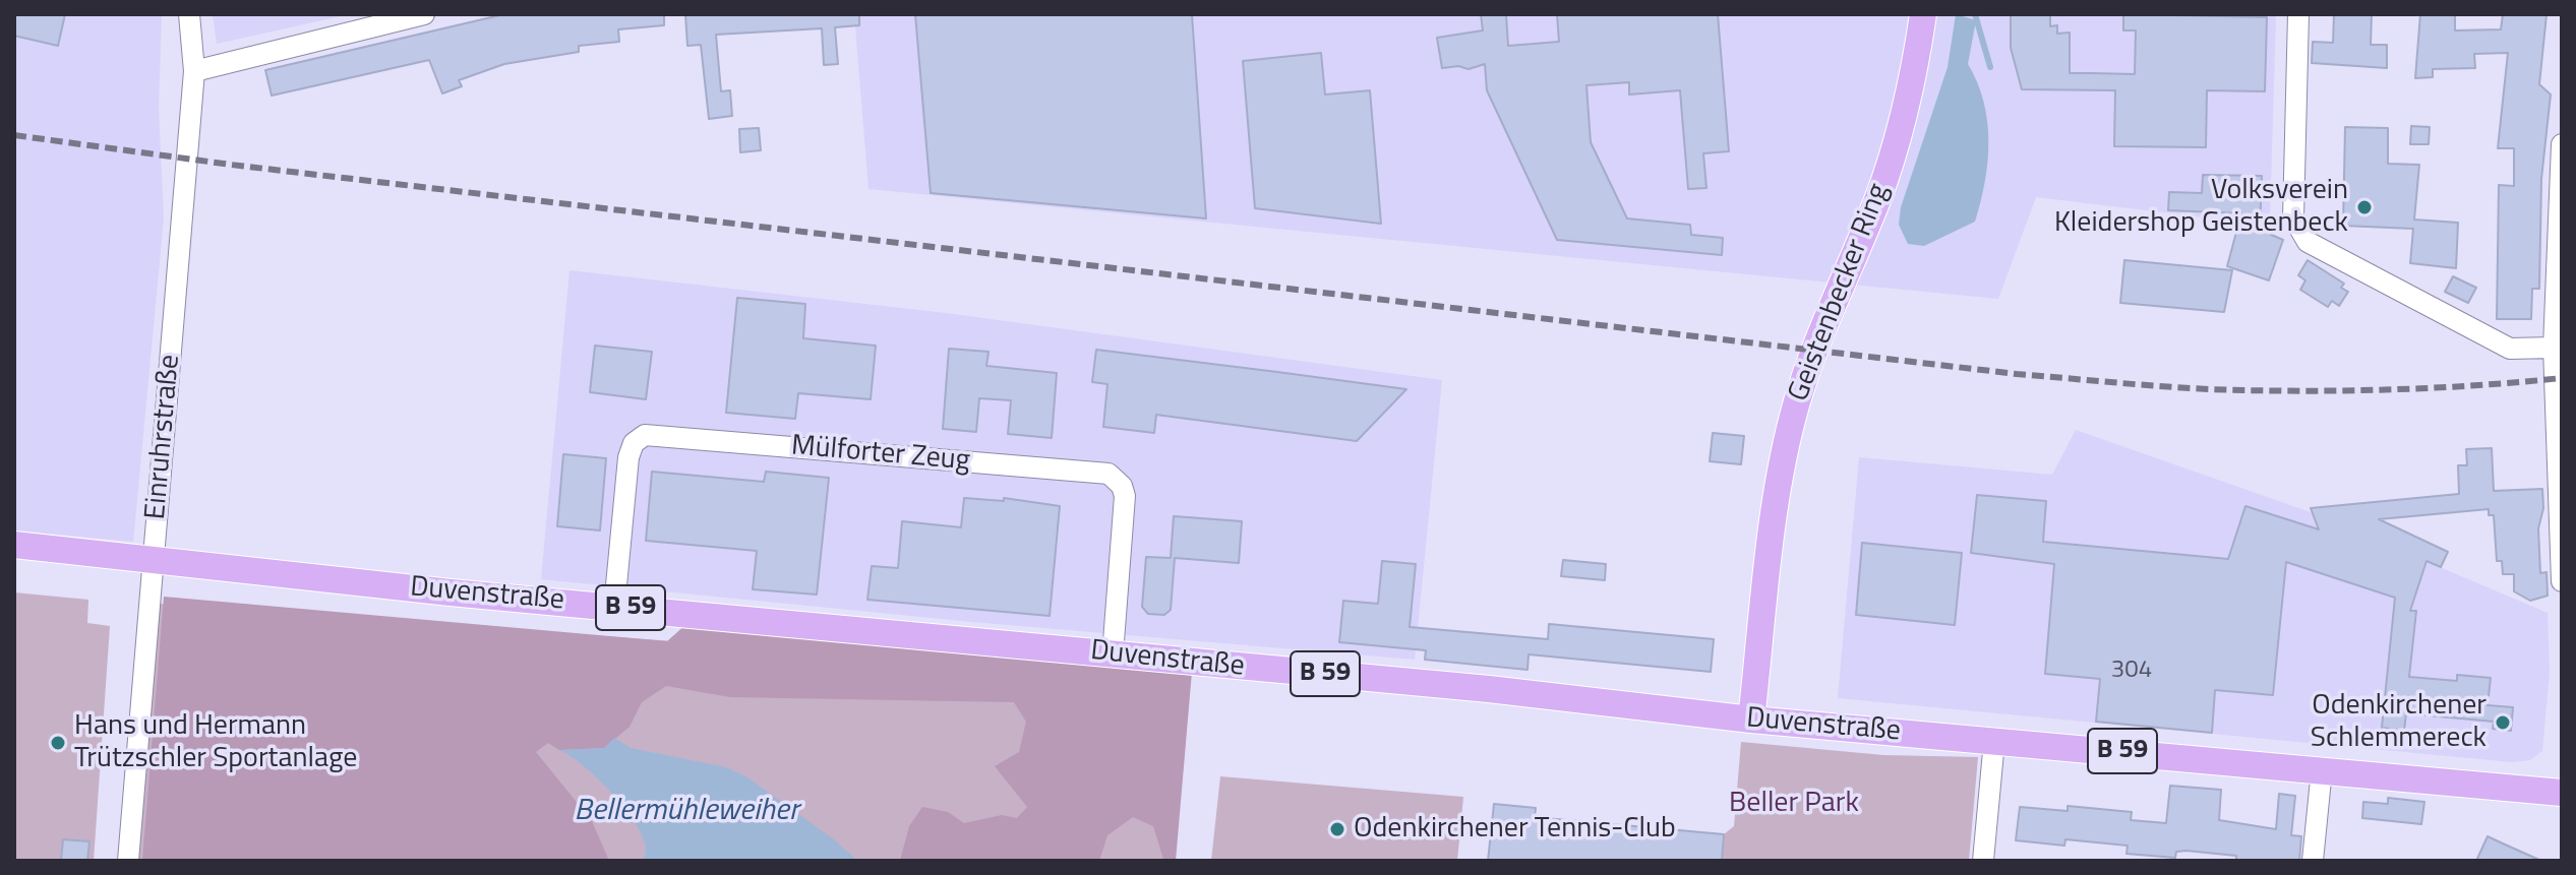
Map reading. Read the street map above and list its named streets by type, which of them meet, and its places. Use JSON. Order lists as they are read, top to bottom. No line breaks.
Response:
{"streets":{"main road":["Geistenbecker Ring","Duvenstraße","B 59"],"street":["Einruhrstraße","Mülforter Zeug"]},"crossings":[["Geistenbecker Ring","Duvenstraße"],["Einruhrstraße","Duvenstraße"],["Mülforter Zeug","Duvenstraße"]],"water":["Bellermühleweiher"],"parks":["Beller Park"],"places":["Volksverein Kleidershop Geistenbeck","Odenkirchener Schlemmereck","Hans und Hermann Trützschler Sportanlage","Odenkirchener Tennis-Club"],"house_numbers":["304"]}
